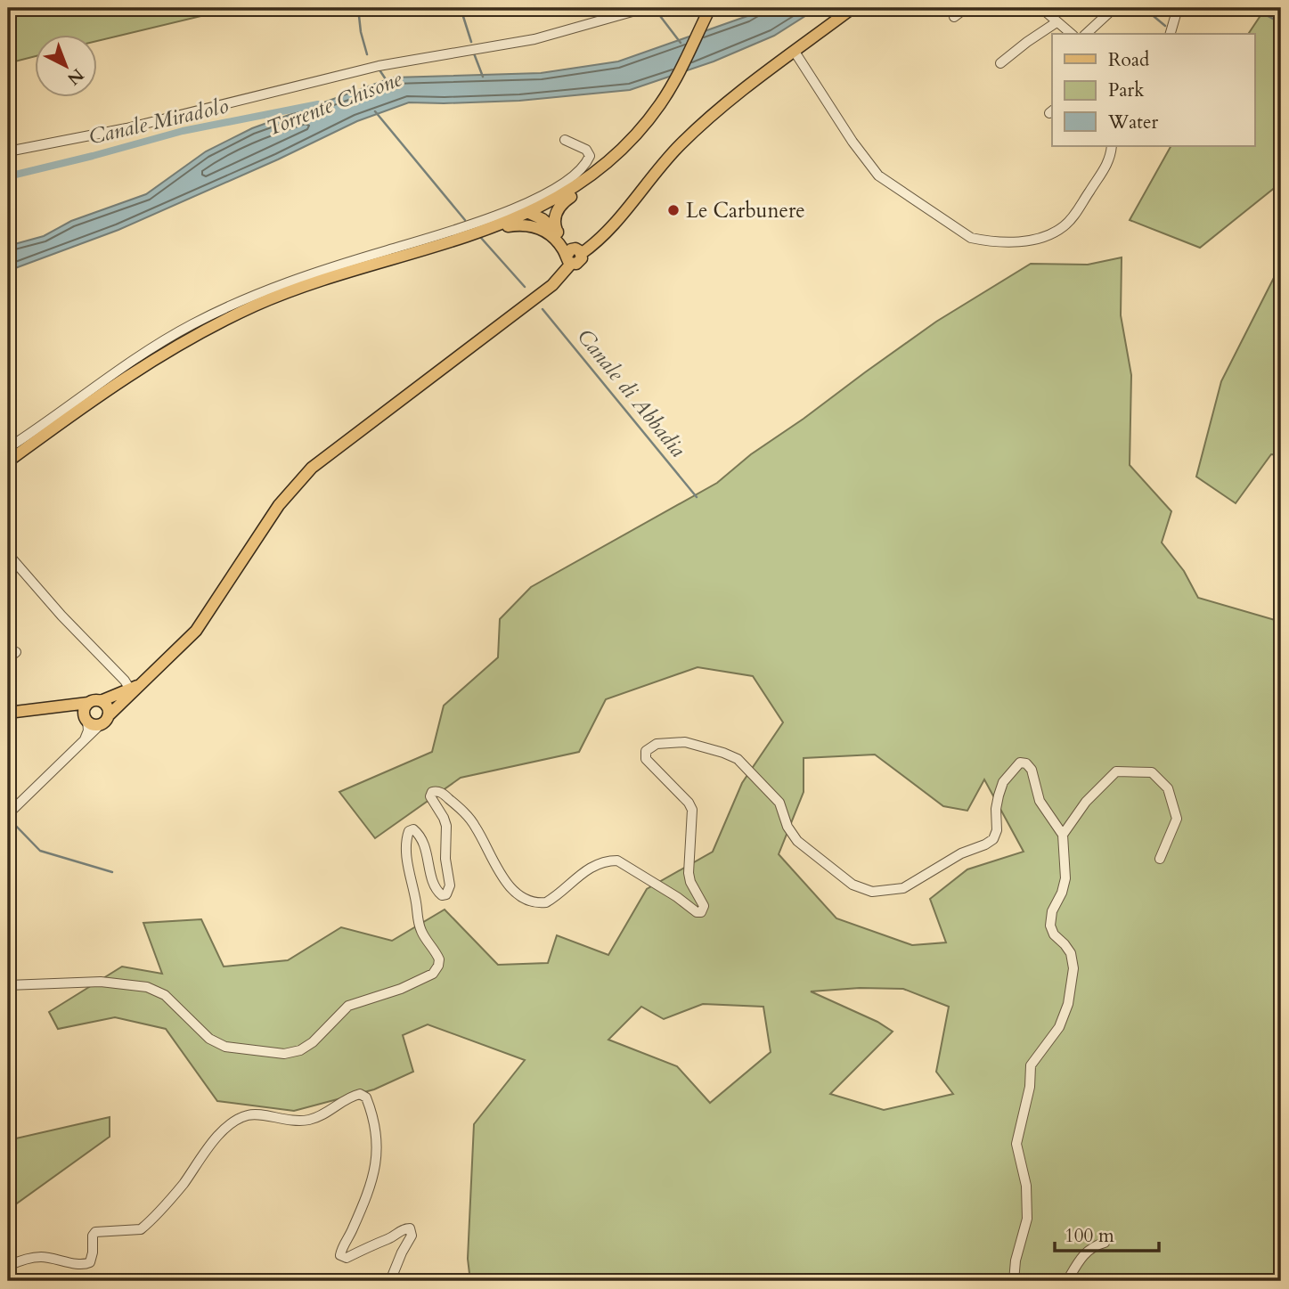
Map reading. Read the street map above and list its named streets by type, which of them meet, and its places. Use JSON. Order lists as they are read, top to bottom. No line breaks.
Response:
{"water":["Torrente Chisone","Canale Miradolo","Canale di Abbadia"],"places":["Le Carbunere"],"legend":["Road","Park","Water"],"scale_bar":"100 m","north":"bottom right"}
